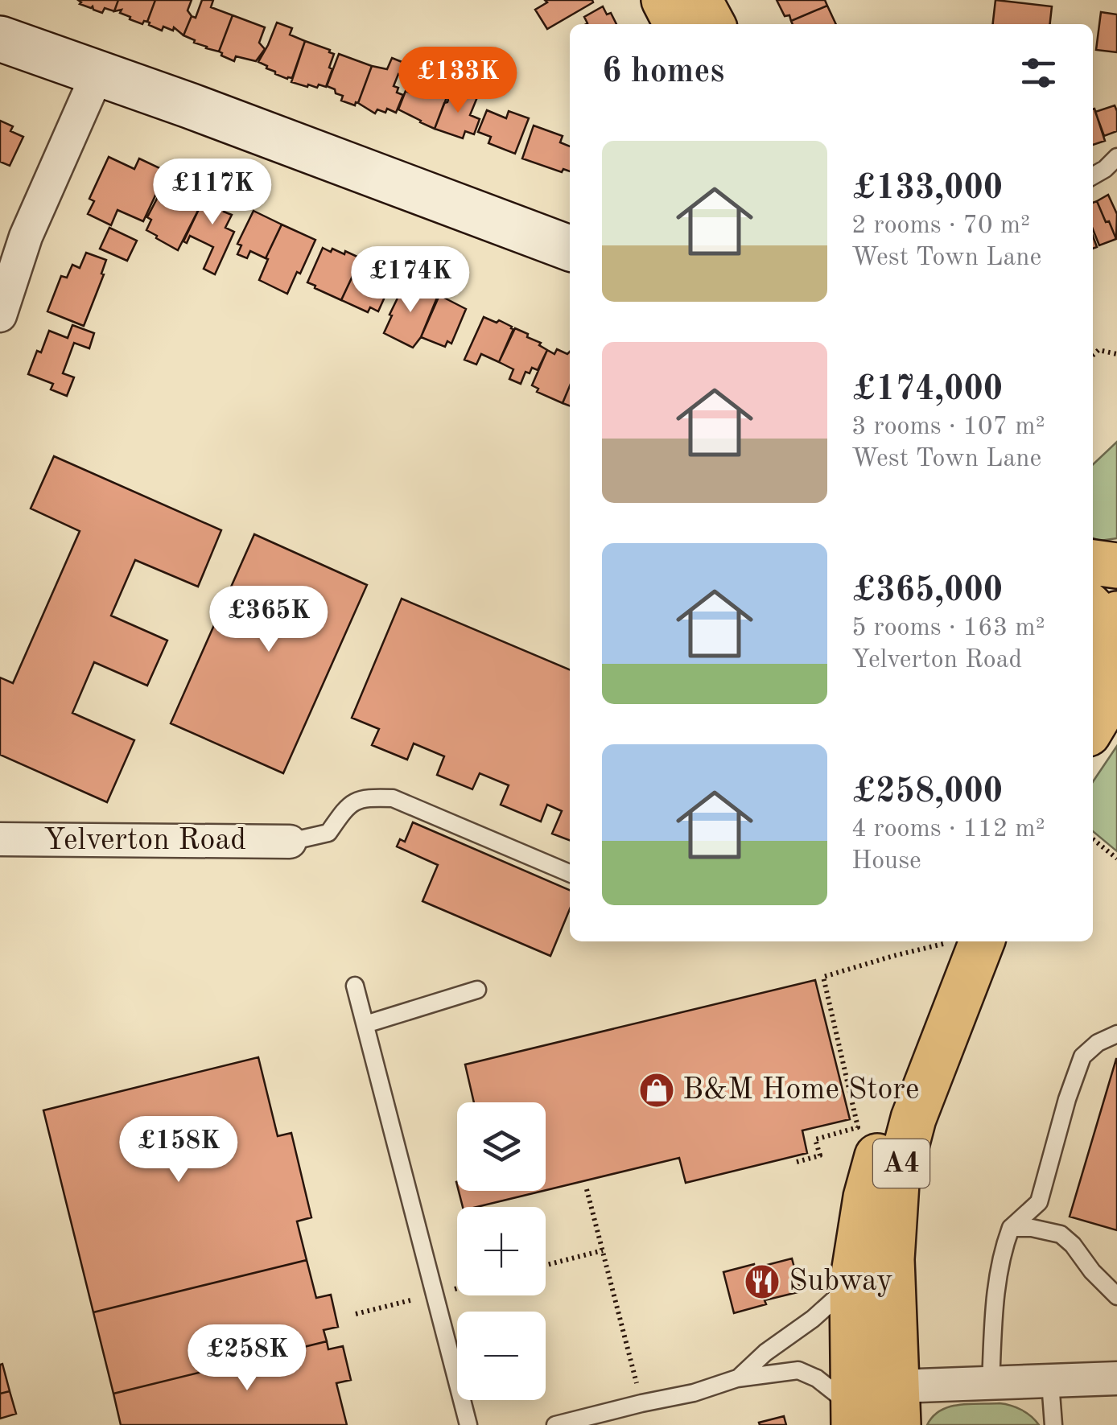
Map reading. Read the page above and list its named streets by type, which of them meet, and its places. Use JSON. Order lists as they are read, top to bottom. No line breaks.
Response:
{"streets":{"main road":["A4"],"street":["Yelverton Road"]},"places":{"shop":["B&M Home Store"],"restaurant":["Subway"]},"page":{"heading":"6 homes","price":["£133K","£117K","£174K","£365K","£158K","£258K"],"list":[{"name":"£133,000","note":"2 rooms · 70 m² · West Town Lane"},{"name":"£174,000","note":"3 rooms · 107 m² · West Town Lane"},{"name":"£365,000","note":"5 rooms · 163 m² · Yelverton Road"},{"name":"£258,000","note":"4 rooms · 112 m² · House"}],"map_buttons":["+","−"]}}
